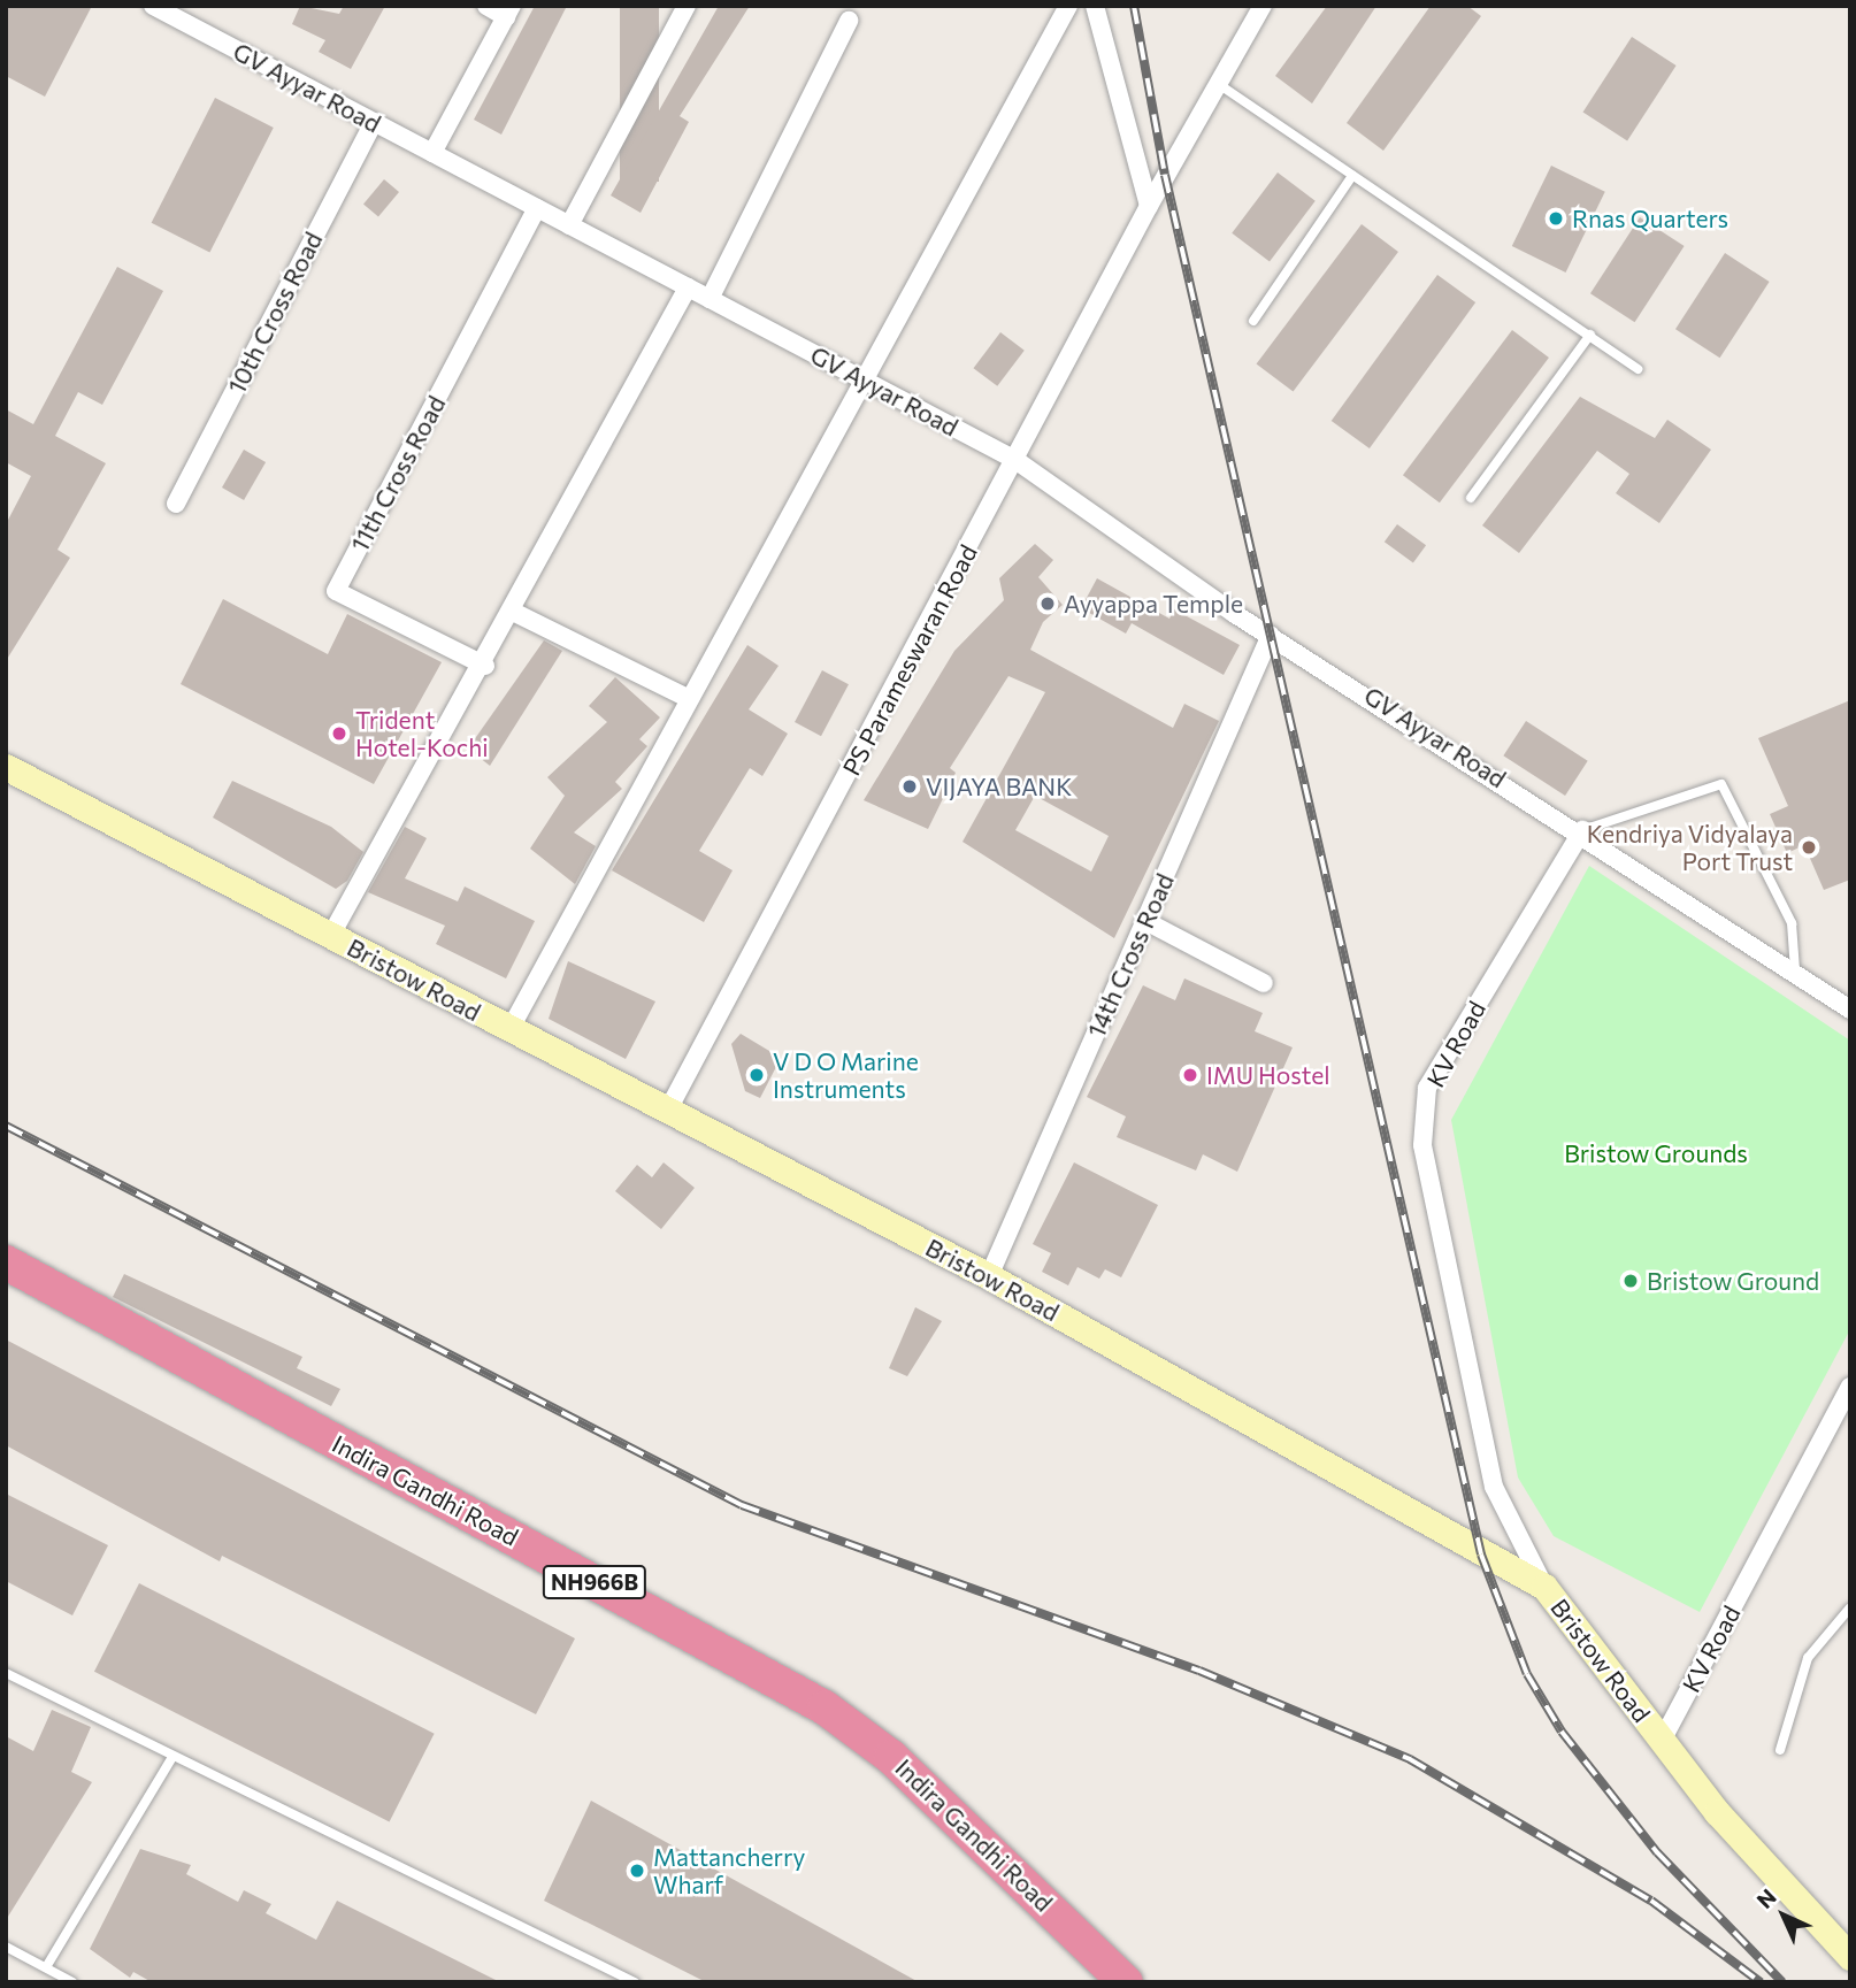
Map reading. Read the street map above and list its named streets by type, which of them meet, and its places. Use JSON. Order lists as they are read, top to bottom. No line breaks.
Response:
{"streets":{"highway":["Indira Gandhi Road","NH966B"],"street":["GV Ayyar Road","10th Cross Road","11th Cross Road","PS Parameswaran Road","14th Cross Road","Bristow Road","KV Road"]},"crossings":[["GV Ayyar Road","10th Cross Road"],["GV Ayyar Road","11th Cross Road"],["GV Ayyar Road","PS Parameswaran Road"],["GV Ayyar Road","14th Cross Road"],["GV Ayyar Road","KV Road"],["PS Parameswaran Road","Bristow Road"],["14th Cross Road","Bristow Road"],["Bristow Road","KV Road"]],"parks":["Bristow Grounds"],"places":["Rnas Quarters","Ayyappa Temple","Trident Hotel-Kochi","VIJAYA BANK","Kendriya Vidyalaya Port Trust","V D O Marine Instruments","IMU Hostel","Bristow Ground","Mattancherry Wharf"],"north":"top left"}
